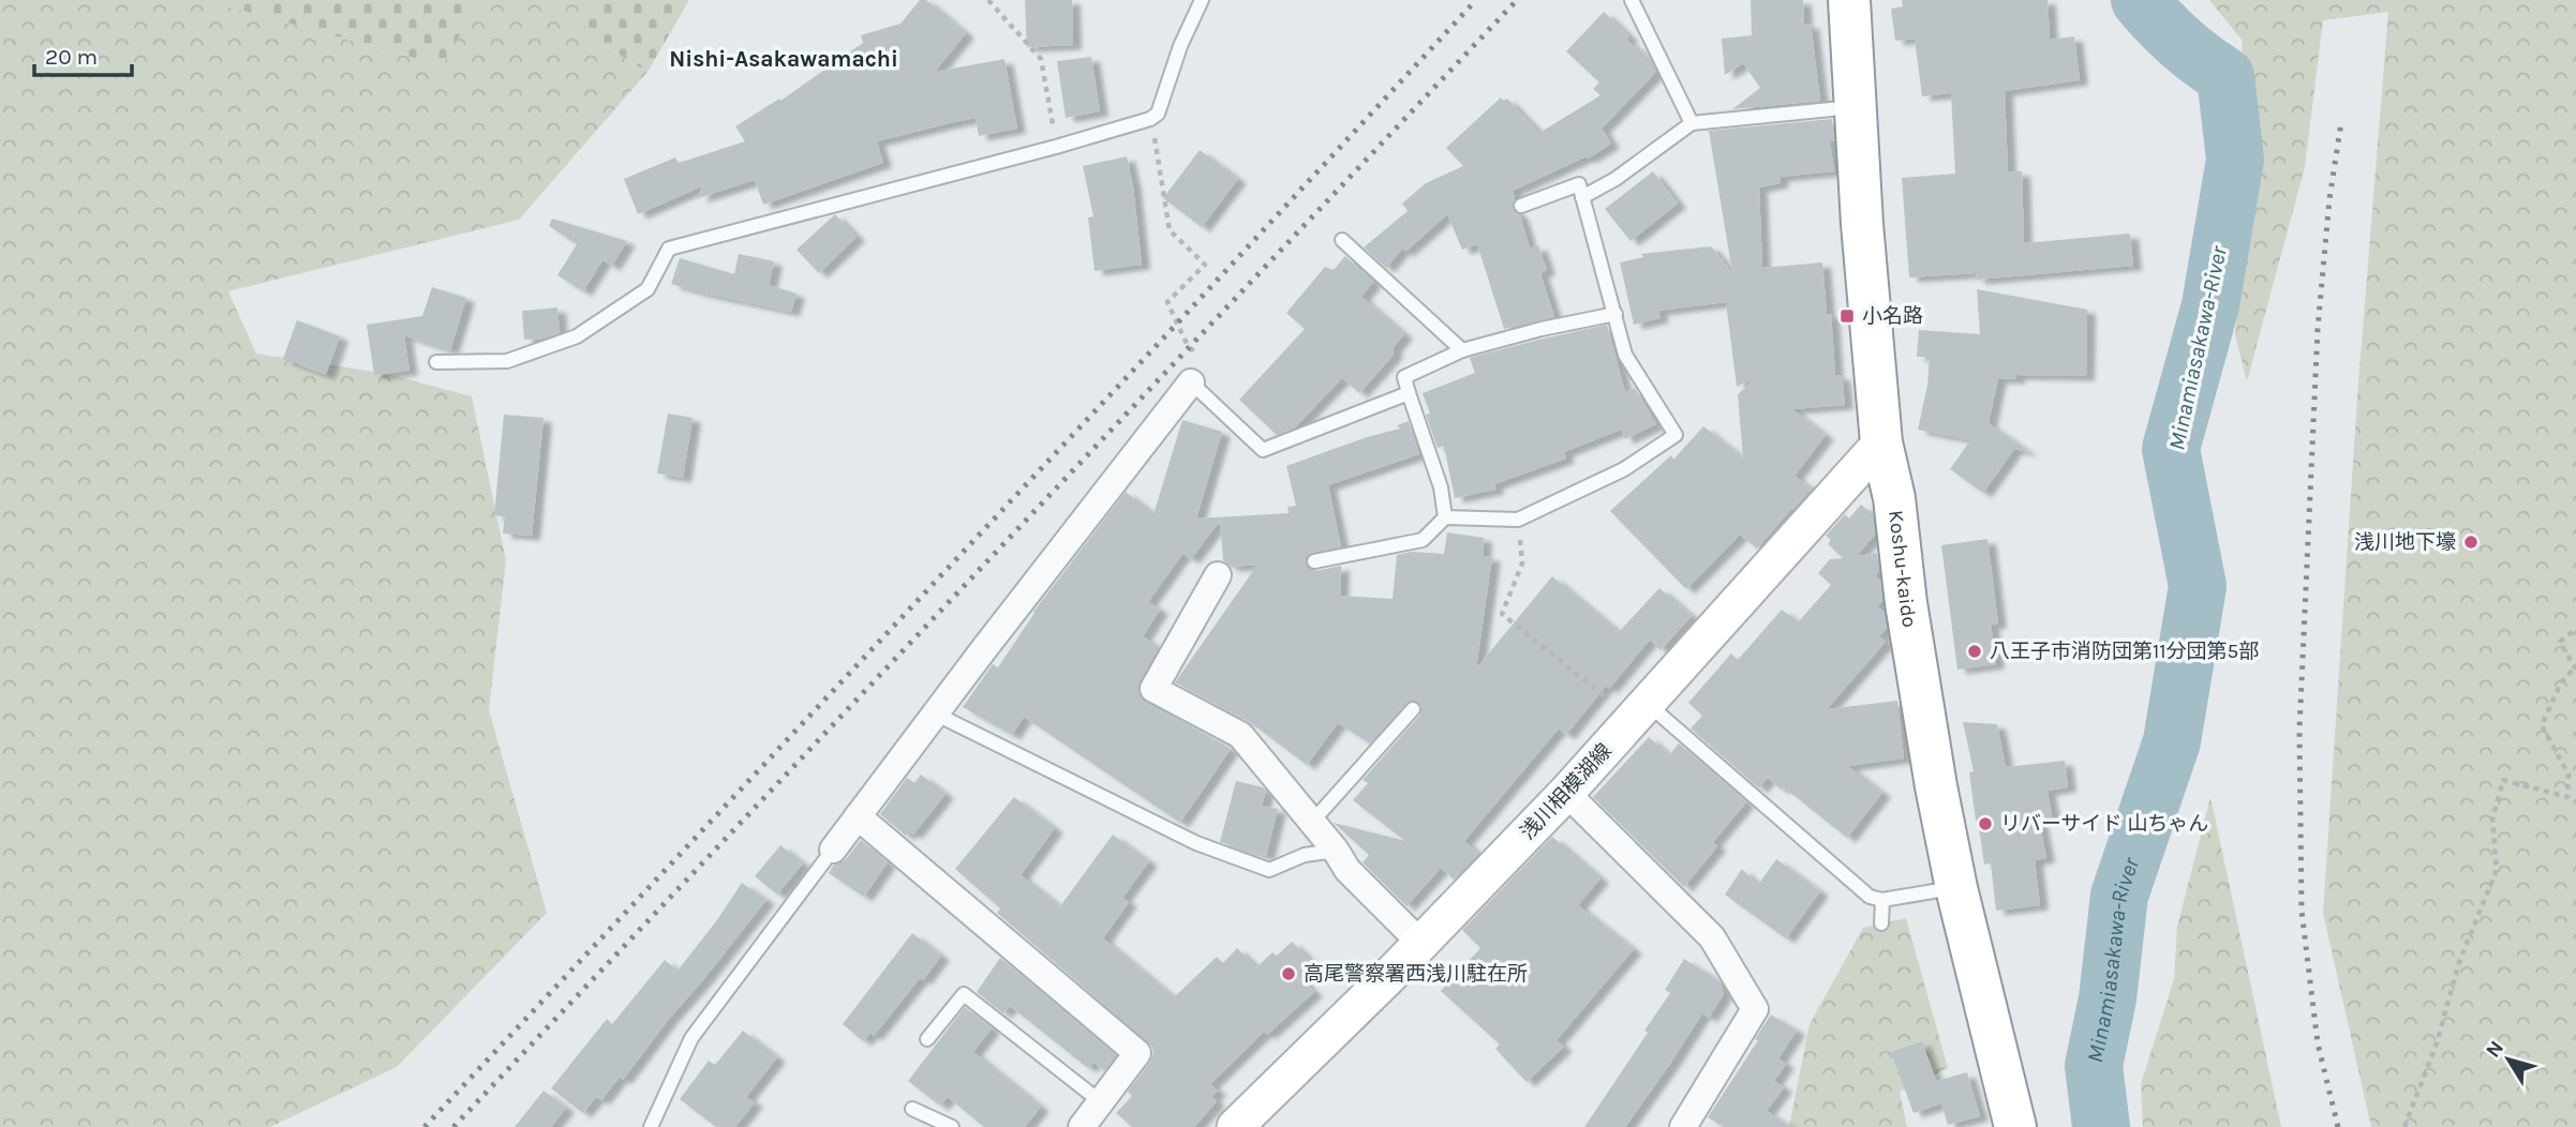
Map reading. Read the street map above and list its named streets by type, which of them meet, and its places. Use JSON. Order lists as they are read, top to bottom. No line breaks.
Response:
{"streets":{"highway":["Koshu-kaido"],"main road":["浅川相模湖線"]},"crossings":[["Koshu-kaido","浅川相模湖線"]],"districts":["Nishi-Asakawamachi"],"water":["Minamiasakawa-River"],"places":{"transit":["小名路"],"other":["浅川地下壕","八王子市消防団第11分団第5部","リバーサイド 山ちゃん","高尾警察署西浅川駐在所"]},"scale_bar":"20 m","north":"top left"}
